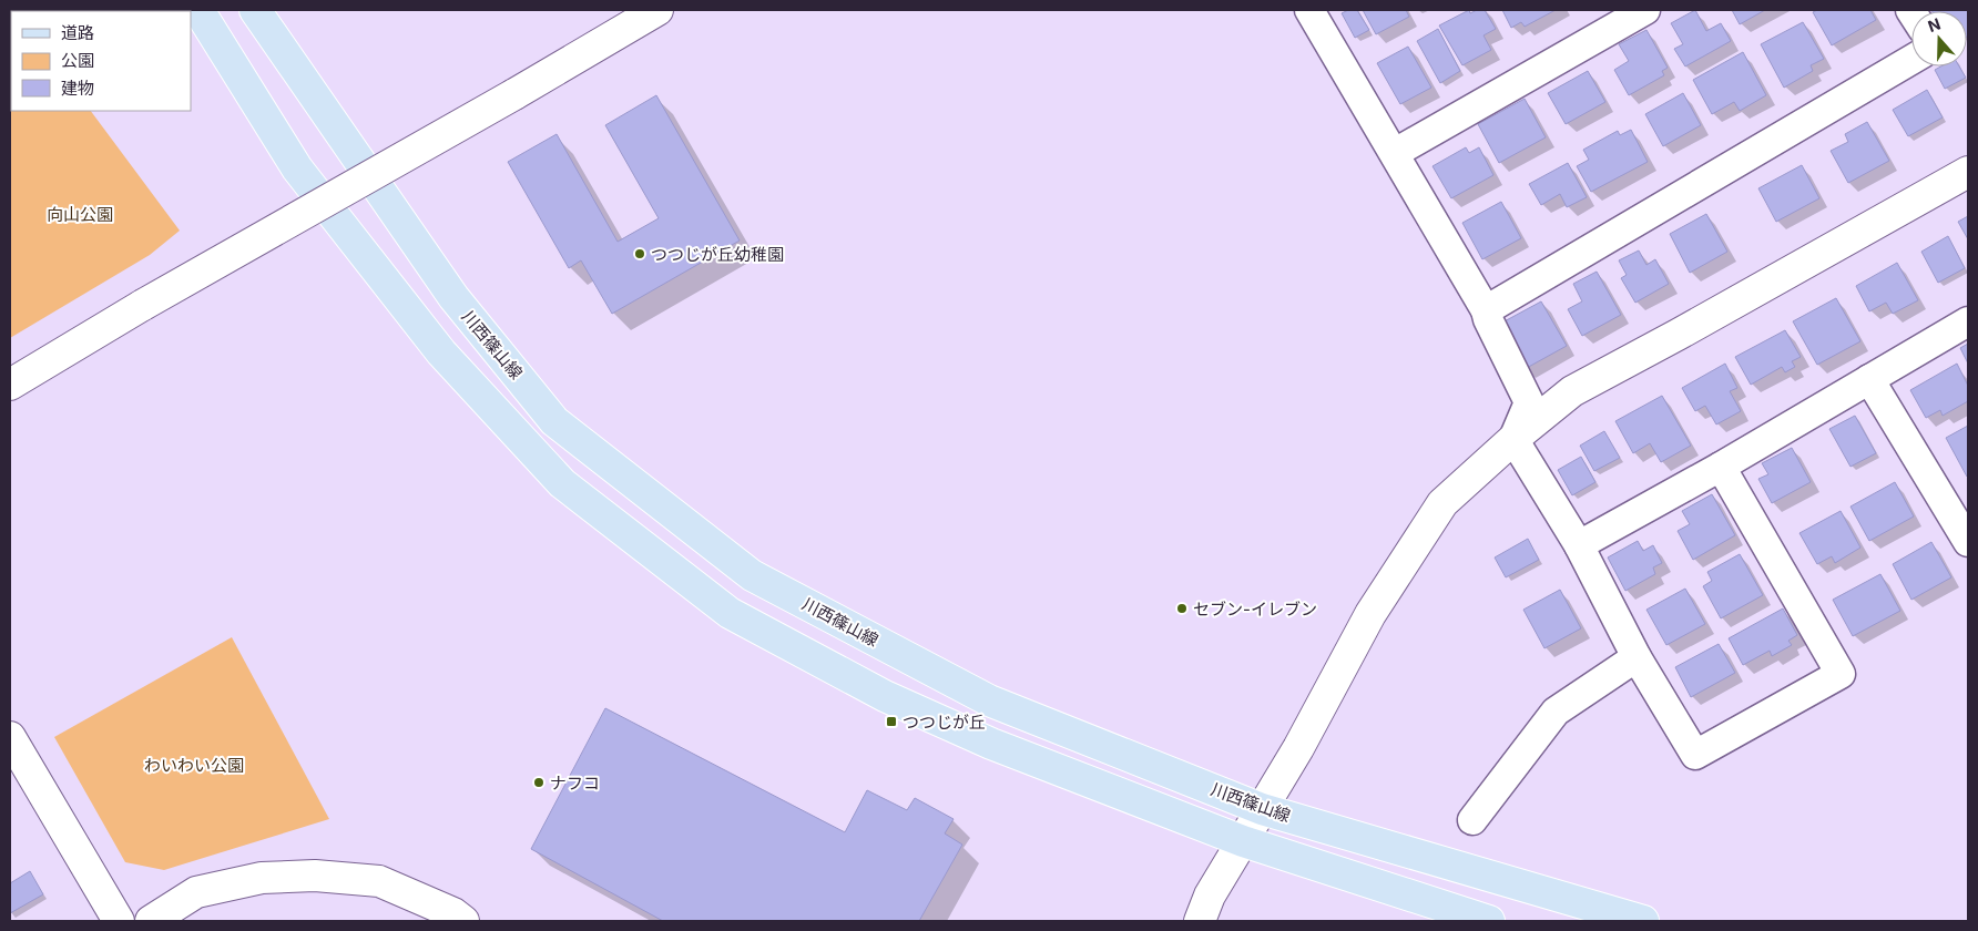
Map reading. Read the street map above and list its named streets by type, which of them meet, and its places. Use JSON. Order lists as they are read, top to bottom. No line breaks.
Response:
{"streets":{"main road":["川西篠山線"]},"parks":["向山公園","わいわい公園"],"places":{"other":["つつじが丘幼稚園","セブン-イレブン","ナフコ"],"transit":["つつじが丘"]},"legend":["道路","公園","建物"],"north":"top"}
